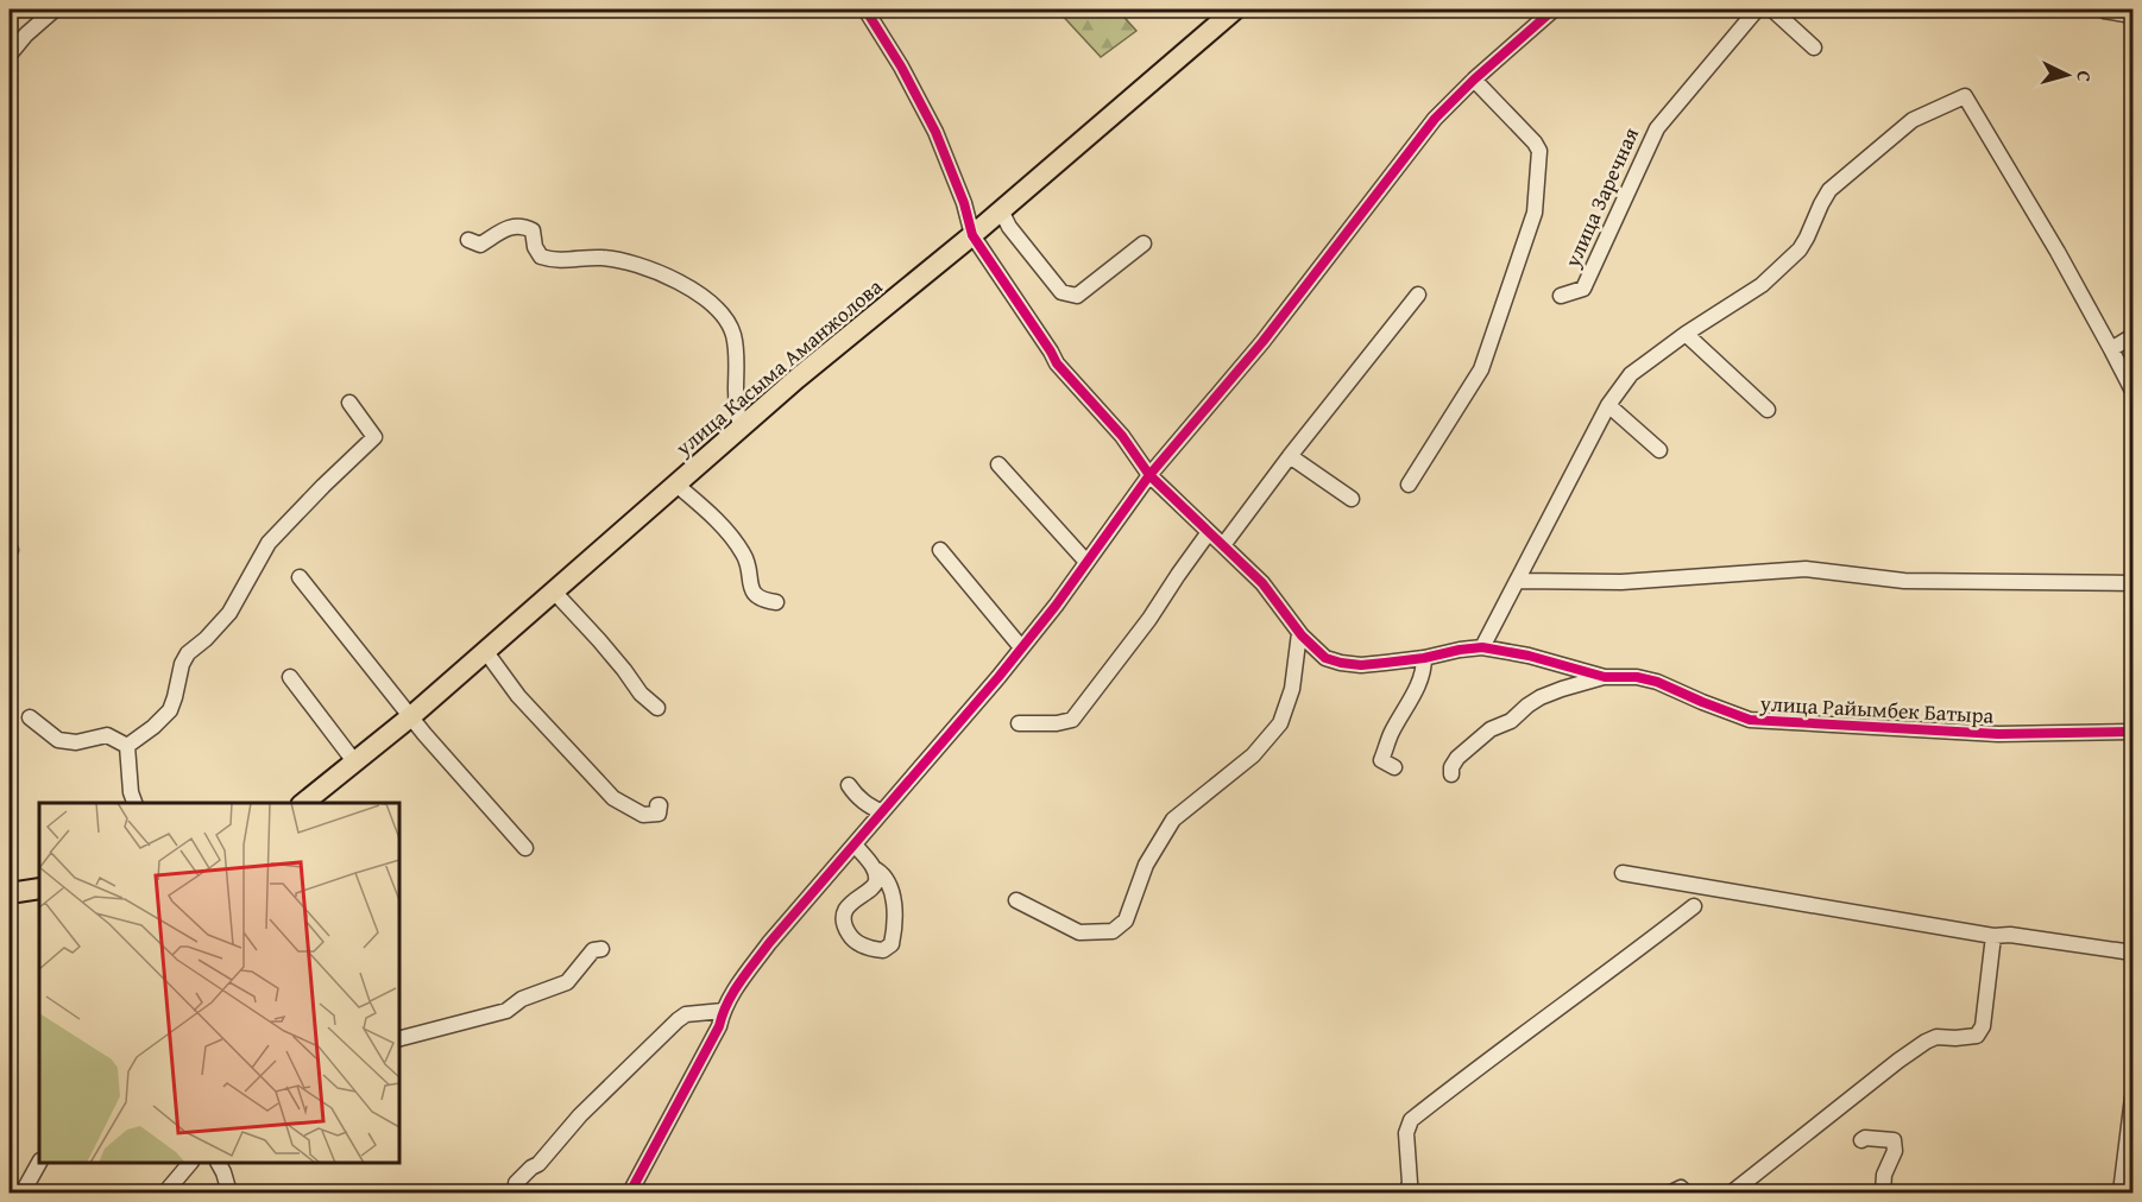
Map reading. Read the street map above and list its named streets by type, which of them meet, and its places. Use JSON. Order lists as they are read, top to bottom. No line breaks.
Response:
{"streets":{"main road":["улица Касыма Аманжолова"],"street":["улица Заречная","улица Райымбек Батыра"]},"crossings":[["улица Касыма Аманжолова","улица Райымбек Батыра"]],"north":"right"}
